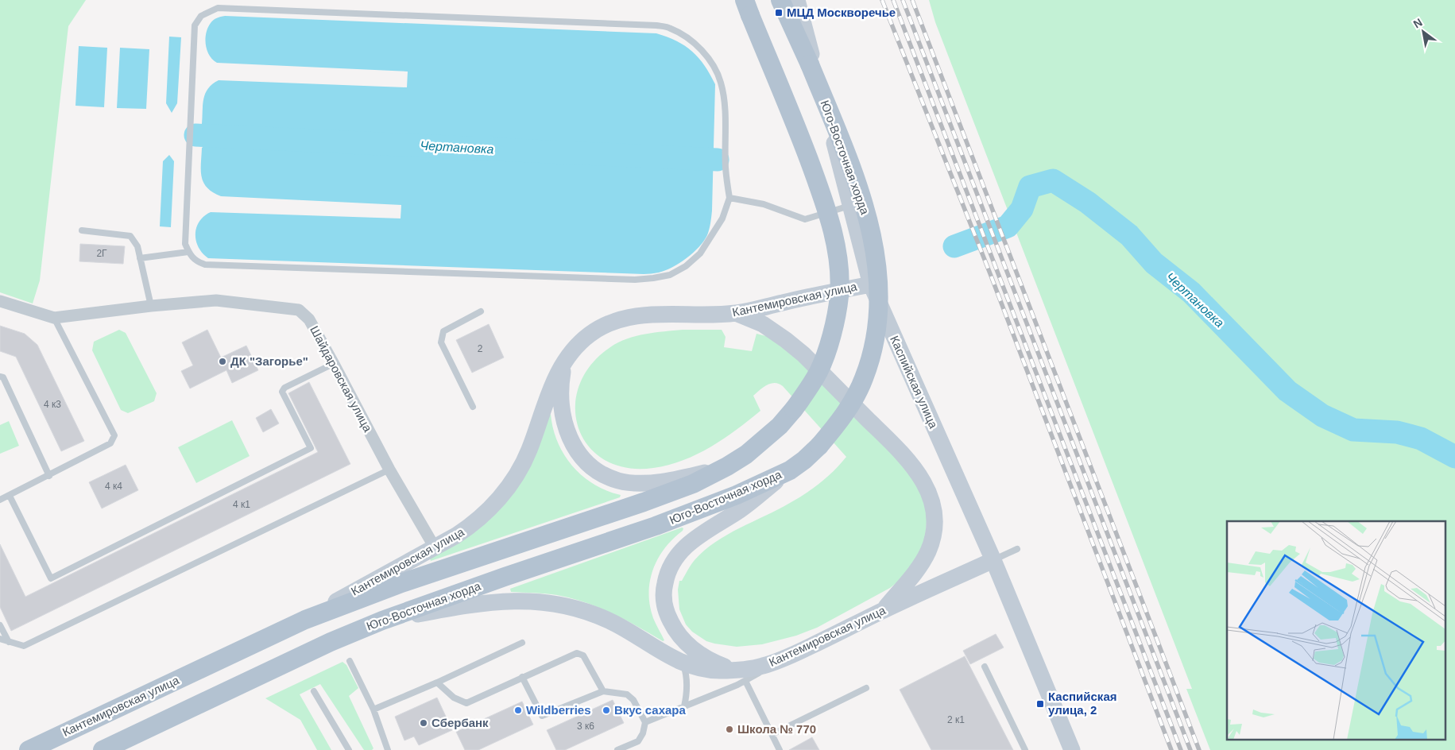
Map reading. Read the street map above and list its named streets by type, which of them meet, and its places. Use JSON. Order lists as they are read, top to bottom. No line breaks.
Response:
{"streets":{"main road":["Юго-Восточная хорда","Кантемировская улица","Каспийская улица"],"street":["Шайдаровская улица"]},"crossings":[["Юго-Восточная хорда","Кантемировская улица"],["Кантемировская улица","Шайдаровская улица"],["Кантемировская улица","Каспийская улица"]],"water":["Чертановка"],"places":{"transit":["МЦД Москворечье","Каспийская улица, 2"],"other":["ДК \"Загорье\"","Wildberries","Вкус сахара","Сбербанк","Школа № 770"]},"house_numbers":["2Г","2","4 к3","4 к4","4 к1","2 к1","3 к6"],"north":"top left"}
